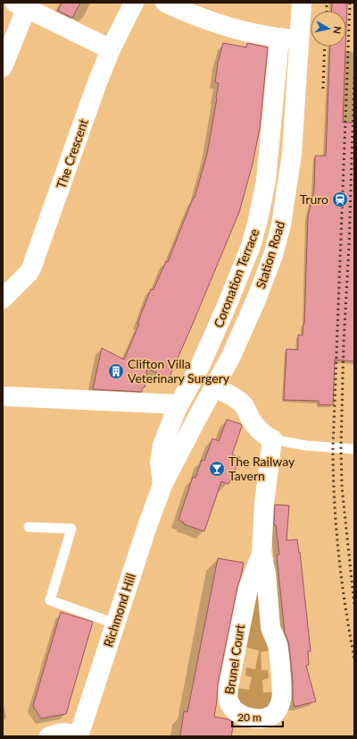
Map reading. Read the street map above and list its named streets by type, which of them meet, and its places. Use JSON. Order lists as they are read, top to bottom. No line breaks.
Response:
{"streets":{"street":["The Crescent","Station Road","Coronation Terrace","Richmond Hill","Brunel Court"]},"crossings":[["Station Road","Coronation Terrace"],["Station Road","Richmond Hill"],["Coronation Terrace","Richmond Hill"]],"places":{"station":["Truro"],"building":["Clifton Villa Veterinary Surgery"],"bar":["The Railway Tavern"]},"scale_bar":"20 m","north":"right"}
